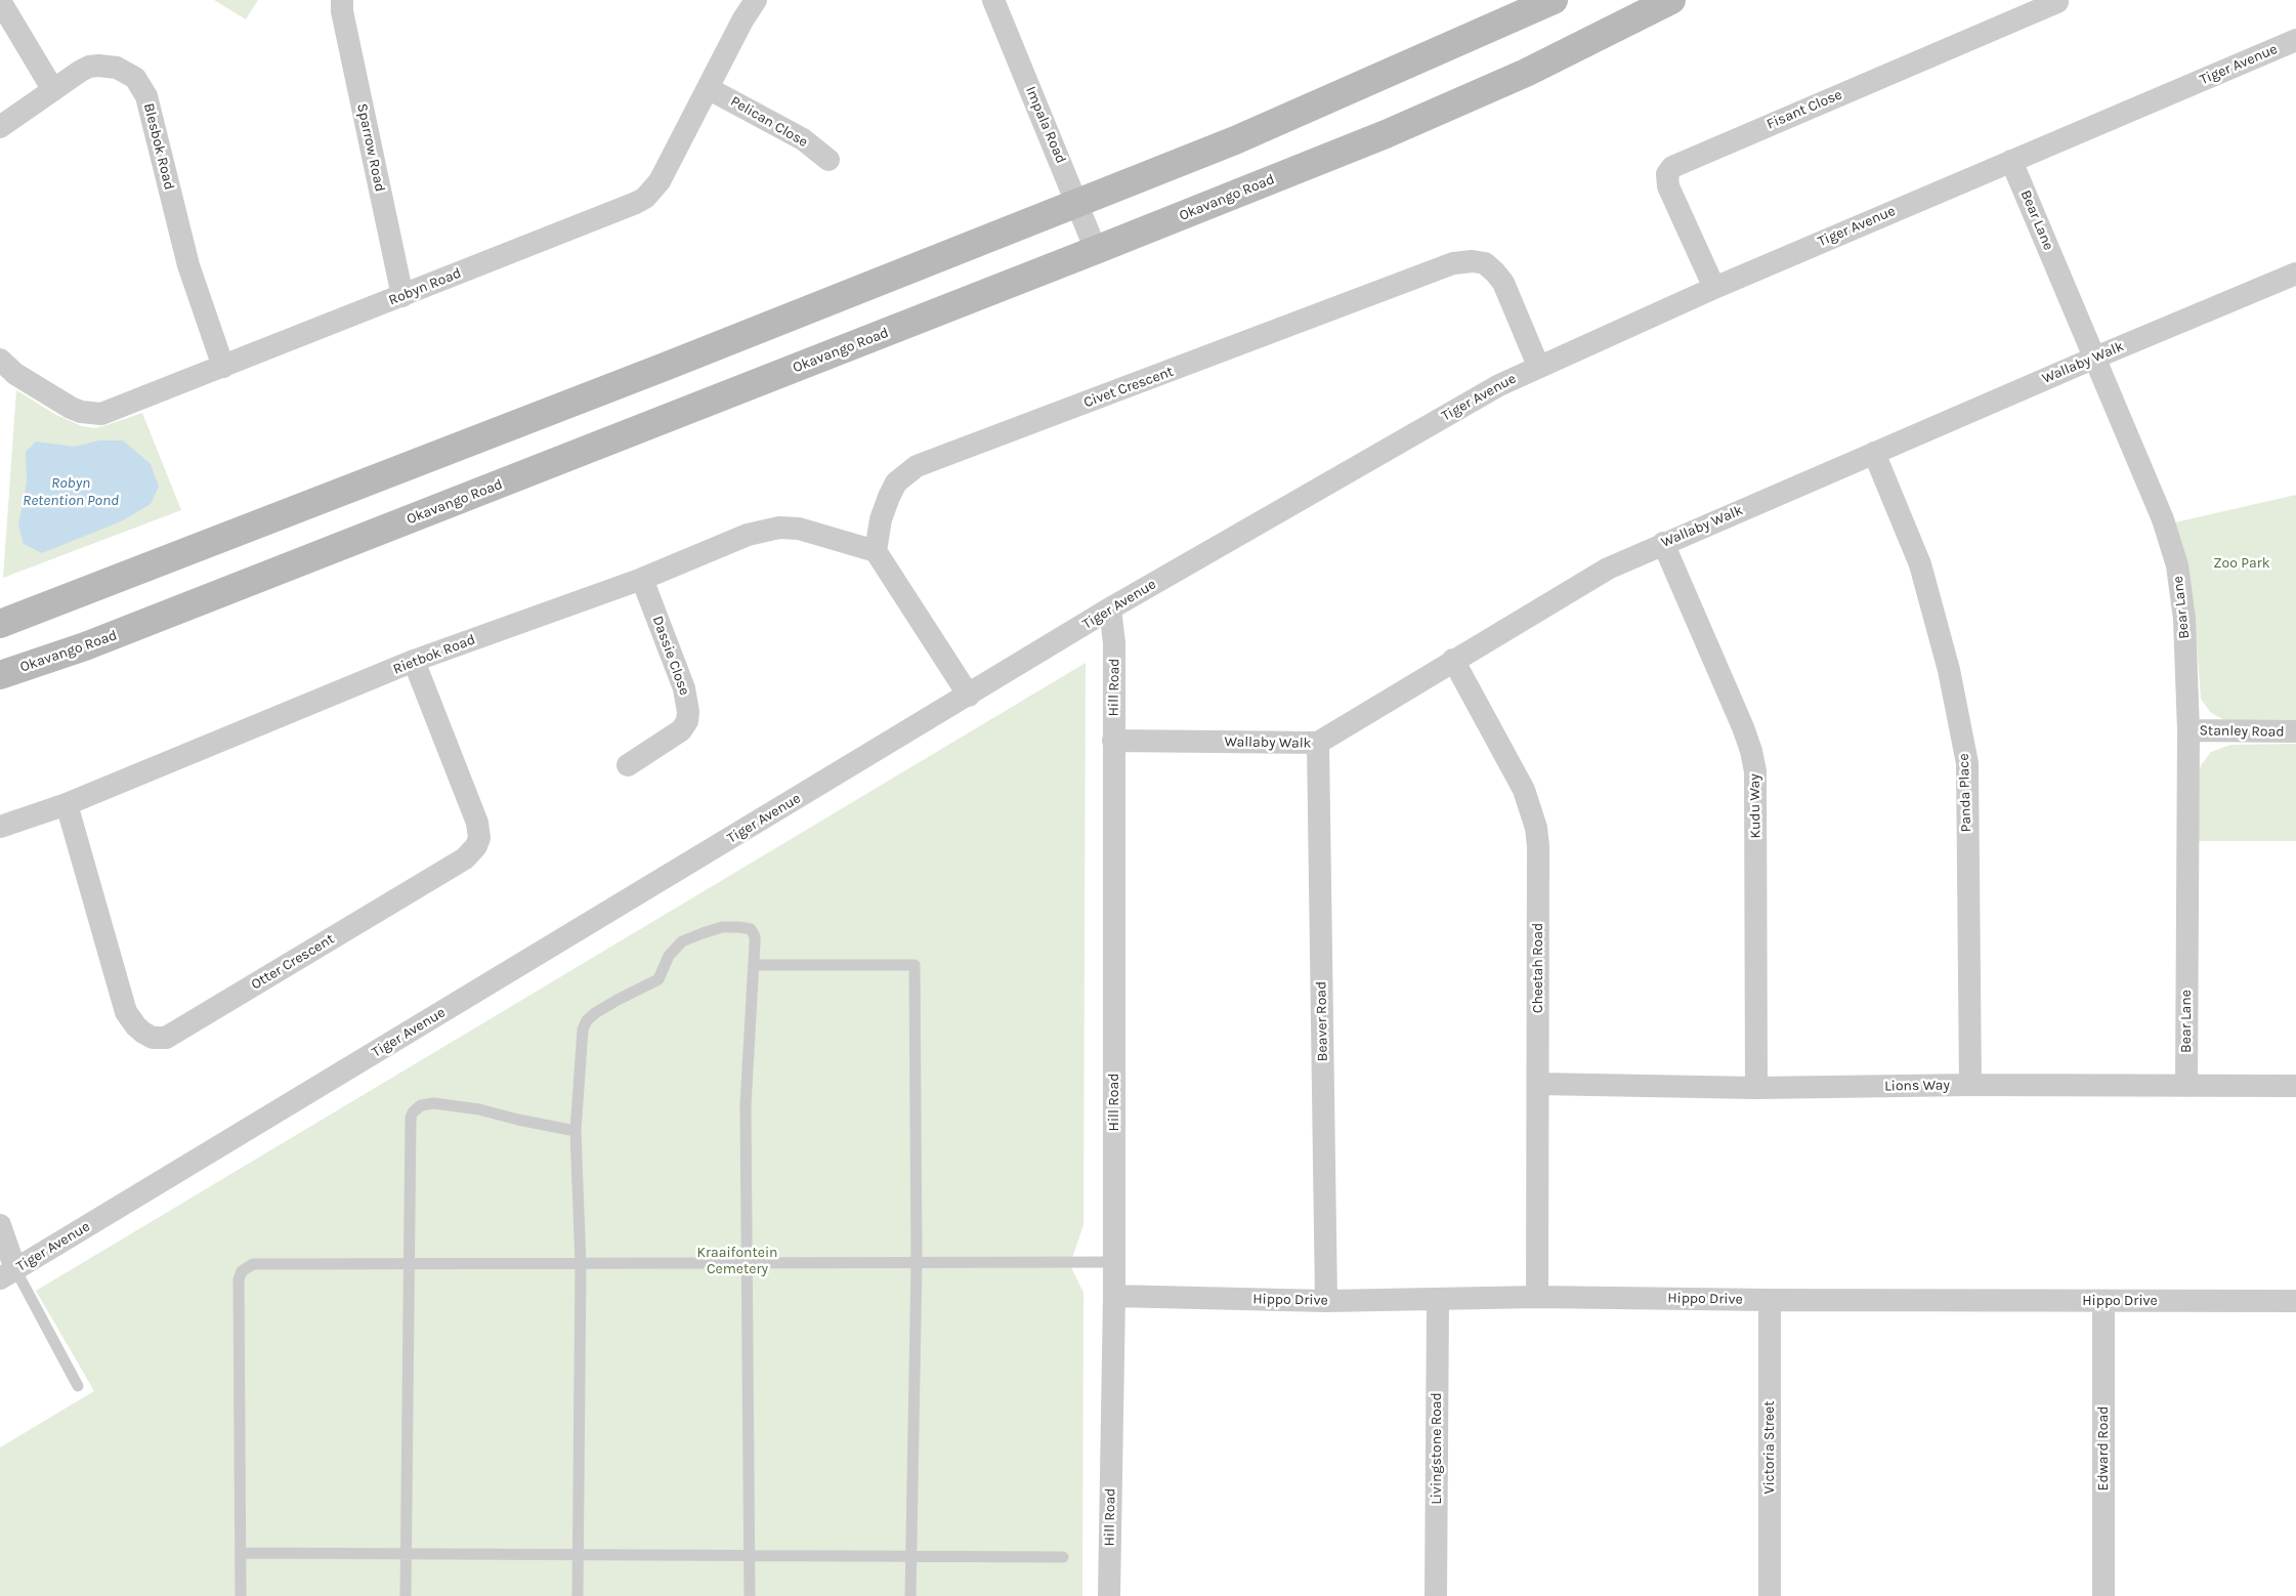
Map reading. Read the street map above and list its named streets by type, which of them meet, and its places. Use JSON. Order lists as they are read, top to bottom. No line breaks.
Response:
{"streets":{"main road":["Okavango Road"],"street":["Tiger Avenue","Fisant Close","Pelican Close","Impala Road","Blesbok Road","Sparrow Road","Bear Lane","Robyn Road","Wallaby Walk","Civet Crescent","Rietbok Road","Dassie Close","Hill Road","Stanley Road","Panda Place","Kudu Way","Otter Crescent","Cheetah Road","Beaver Road","Lions Way","Hippo Drive","Victoria Street","Livingstone Road","Edward Road"]},"crossings":[["Tiger Avenue","Fisant Close"],["Tiger Avenue","Bear Lane"],["Tiger Avenue","Civet Crescent"],["Tiger Avenue","Hill Road"],["Pelican Close","Robyn Road"],["Impala Road","Okavango Road"],["Blesbok Road","Robyn Road"],["Sparrow Road","Robyn Road"],["Bear Lane","Wallaby Walk"],["Bear Lane","Stanley Road"],["Bear Lane","Lions Way"],["Wallaby Walk","Hill Road"],["Wallaby Walk","Panda Place"],["Wallaby Walk","Kudu Way"],["Wallaby Walk","Cheetah Road"],["Wallaby Walk","Beaver Road"],["Civet Crescent","Rietbok Road"],["Rietbok Road","Dassie Close"],["Rietbok Road","Otter Crescent"],["Hill Road","Hippo Drive"],["Panda Place","Lions Way"],["Kudu Way","Lions Way"],["Cheetah Road","Lions Way"],["Cheetah Road","Hippo Drive"],["Beaver Road","Hippo Drive"],["Hippo Drive","Victoria Street"],["Hippo Drive","Livingstone Road"],["Hippo Drive","Edward Road"]],"water":["Robyn Retention Pond"],"parks":["Zoo Park","Kraaifontein Cemetery"]}
